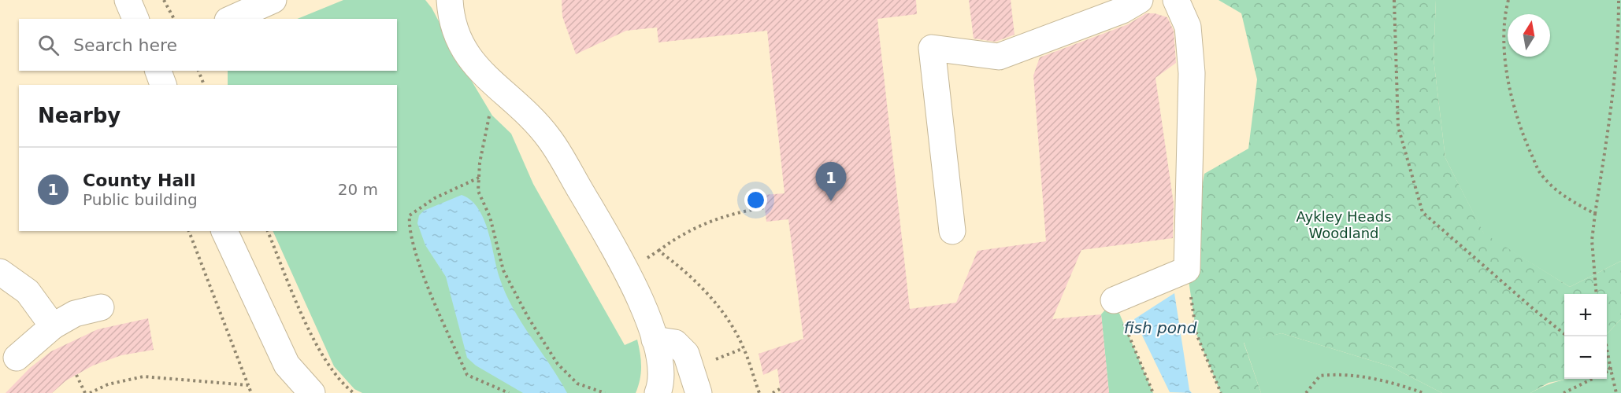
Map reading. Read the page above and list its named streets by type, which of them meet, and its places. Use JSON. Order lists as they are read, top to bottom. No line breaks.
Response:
{"water":["fish pond"],"parks":["Aykley Heads Woodland"],"north":"top","page":{"search":"Search here","heading":"Nearby","list":[{"mark":"1","name":"County Hall","note":"Public building","value":"20 m"}],"pins":"1","map_buttons":["+","−"]}}
